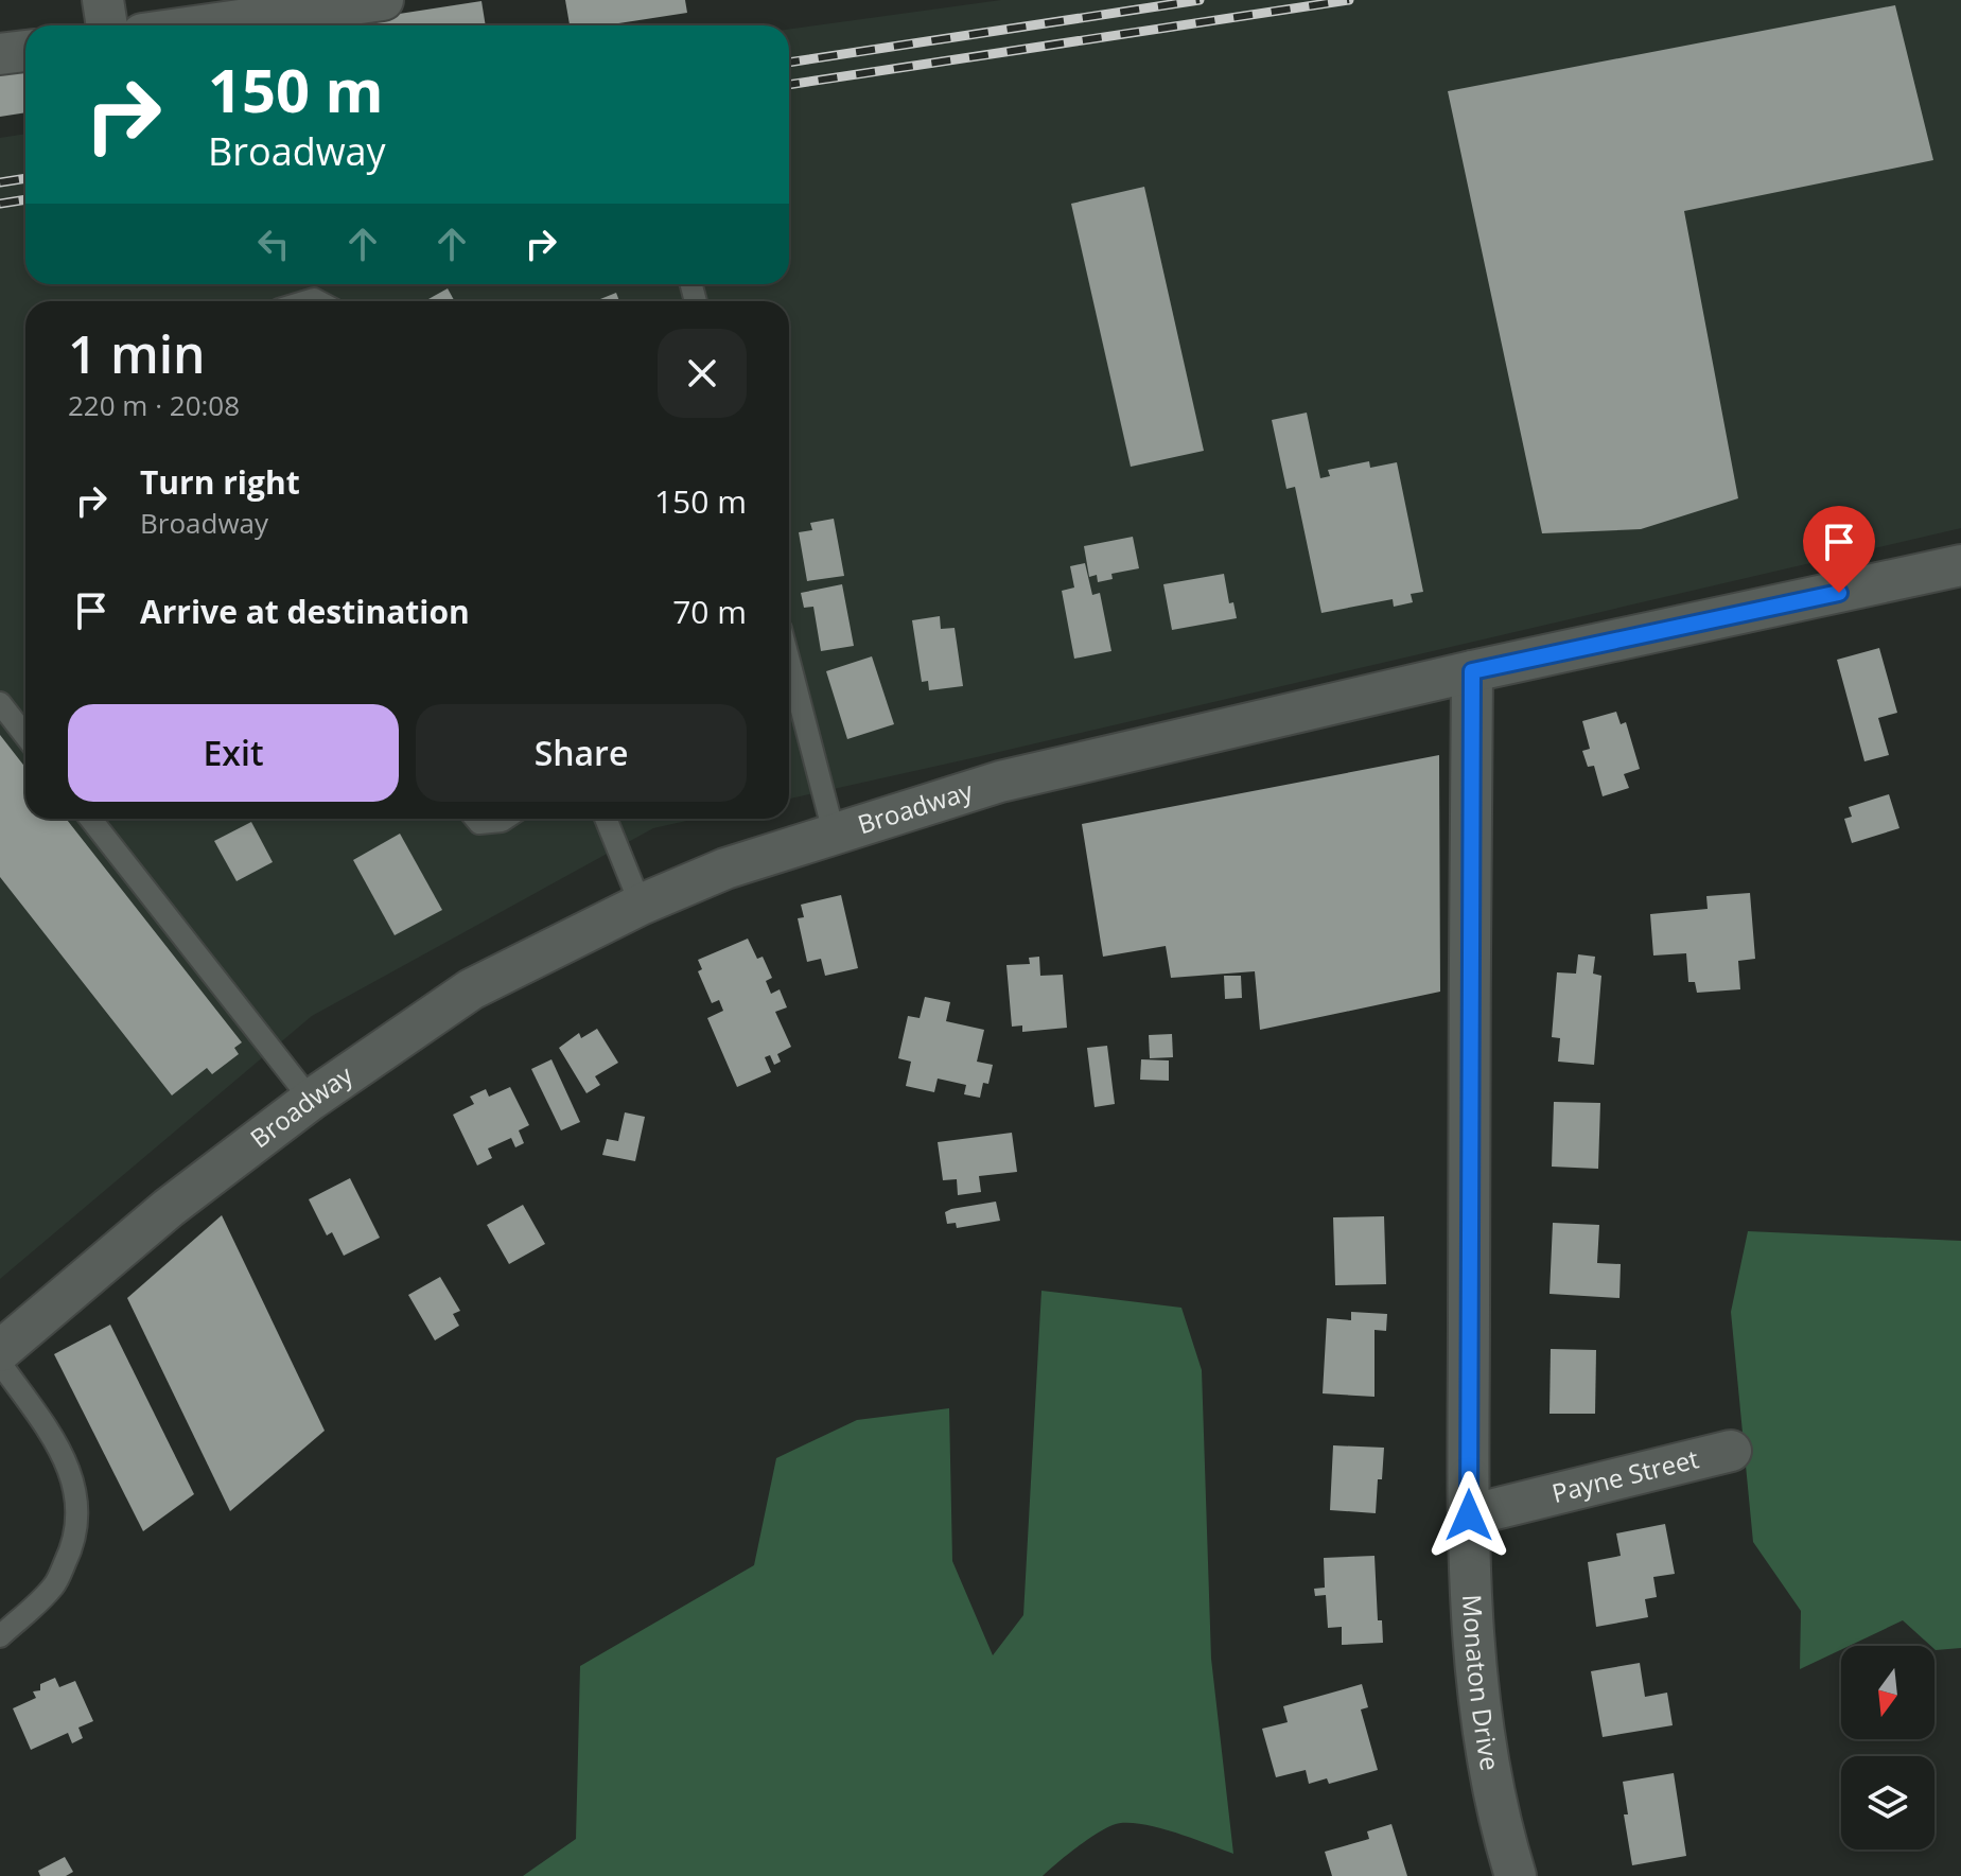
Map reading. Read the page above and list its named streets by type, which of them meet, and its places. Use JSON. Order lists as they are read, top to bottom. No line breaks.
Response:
{"streets":{"street":["Broadway","Payne Street","Monaton Drive"]},"crossings":[["Broadway","Monaton Drive"],["Payne Street","Monaton Drive"]],"north":"bottom","page":{"turn":["150 m","Broadway"],"heading":["1 min","220 m · 20:08"],"list":[{"name":"Turn right","note":"Broadway","value":"150 m"},{"name":"Arrive at destination","value":"70 m"}],"buttons":["Exit","Share"]}}
